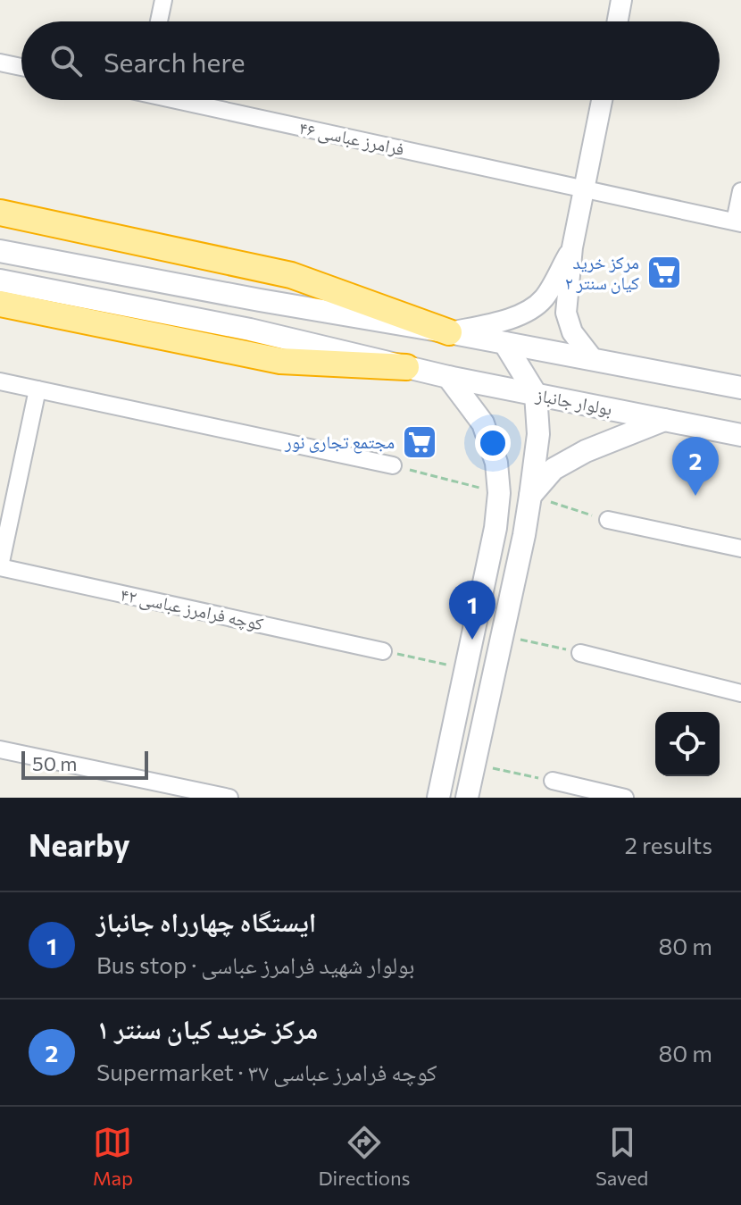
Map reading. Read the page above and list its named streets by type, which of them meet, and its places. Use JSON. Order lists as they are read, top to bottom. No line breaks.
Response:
{"streets":{"main road":["بولوار جانباز"],"street":["فرامرز عباسی ۴۶","کوچه فرامرز عباسی ۴۲"]},"places":{"supermarket":["مرکز خرید کیان سنتر ۲","مجتمع تجاری نور"]},"scale_bar":"50 m","page":{"search":"Search here","pins":["2","1"],"scale":"50 m","heading":["Nearby","2 results"],"list":[{"mark":"1","name":"ایستگاه چهارراه جانباز","note":"Bus stop · بولوار شهید فرامرز عباسی","value":"80 m"},{"mark":"2","name":"مرکز خرید کیان سنتر ۱","note":"Supermarket · کوچه فرامرز عباسی ۳۷","value":"80 m"}],"nav":["Map","Directions","Saved"]}}
